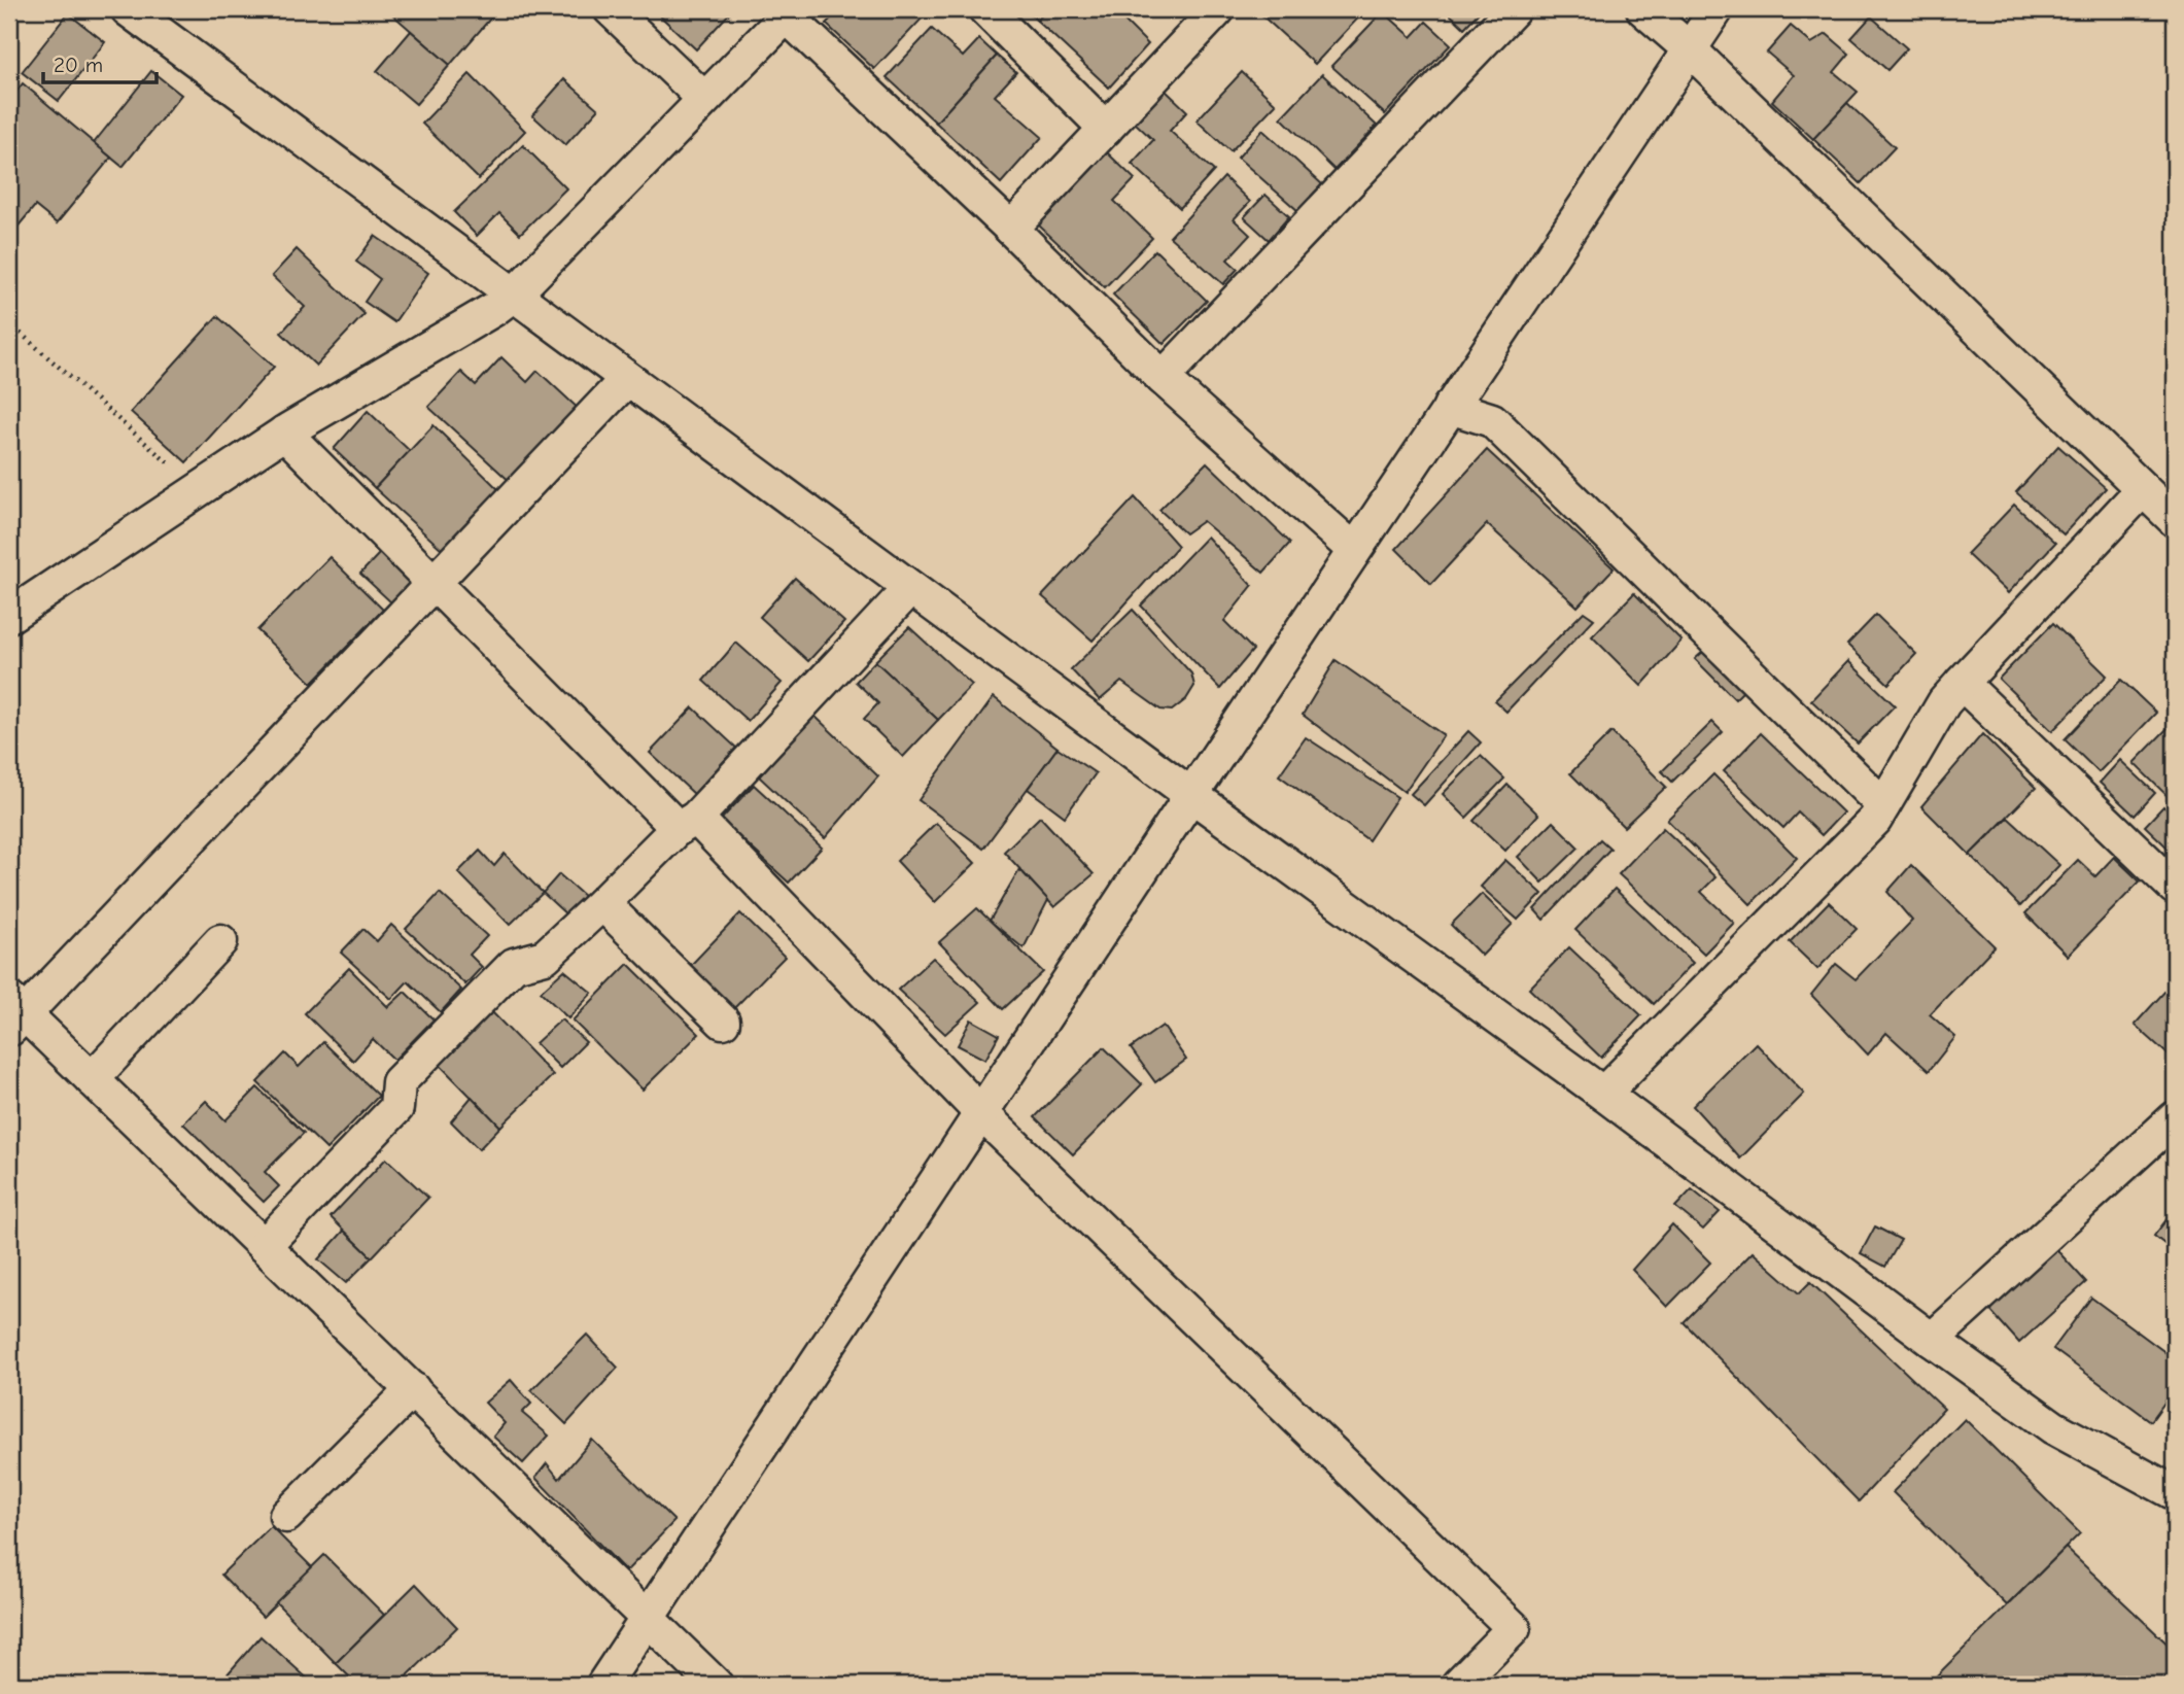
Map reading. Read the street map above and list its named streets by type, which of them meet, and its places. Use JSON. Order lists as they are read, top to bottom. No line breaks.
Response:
{"scale_bar":"20 m"}
